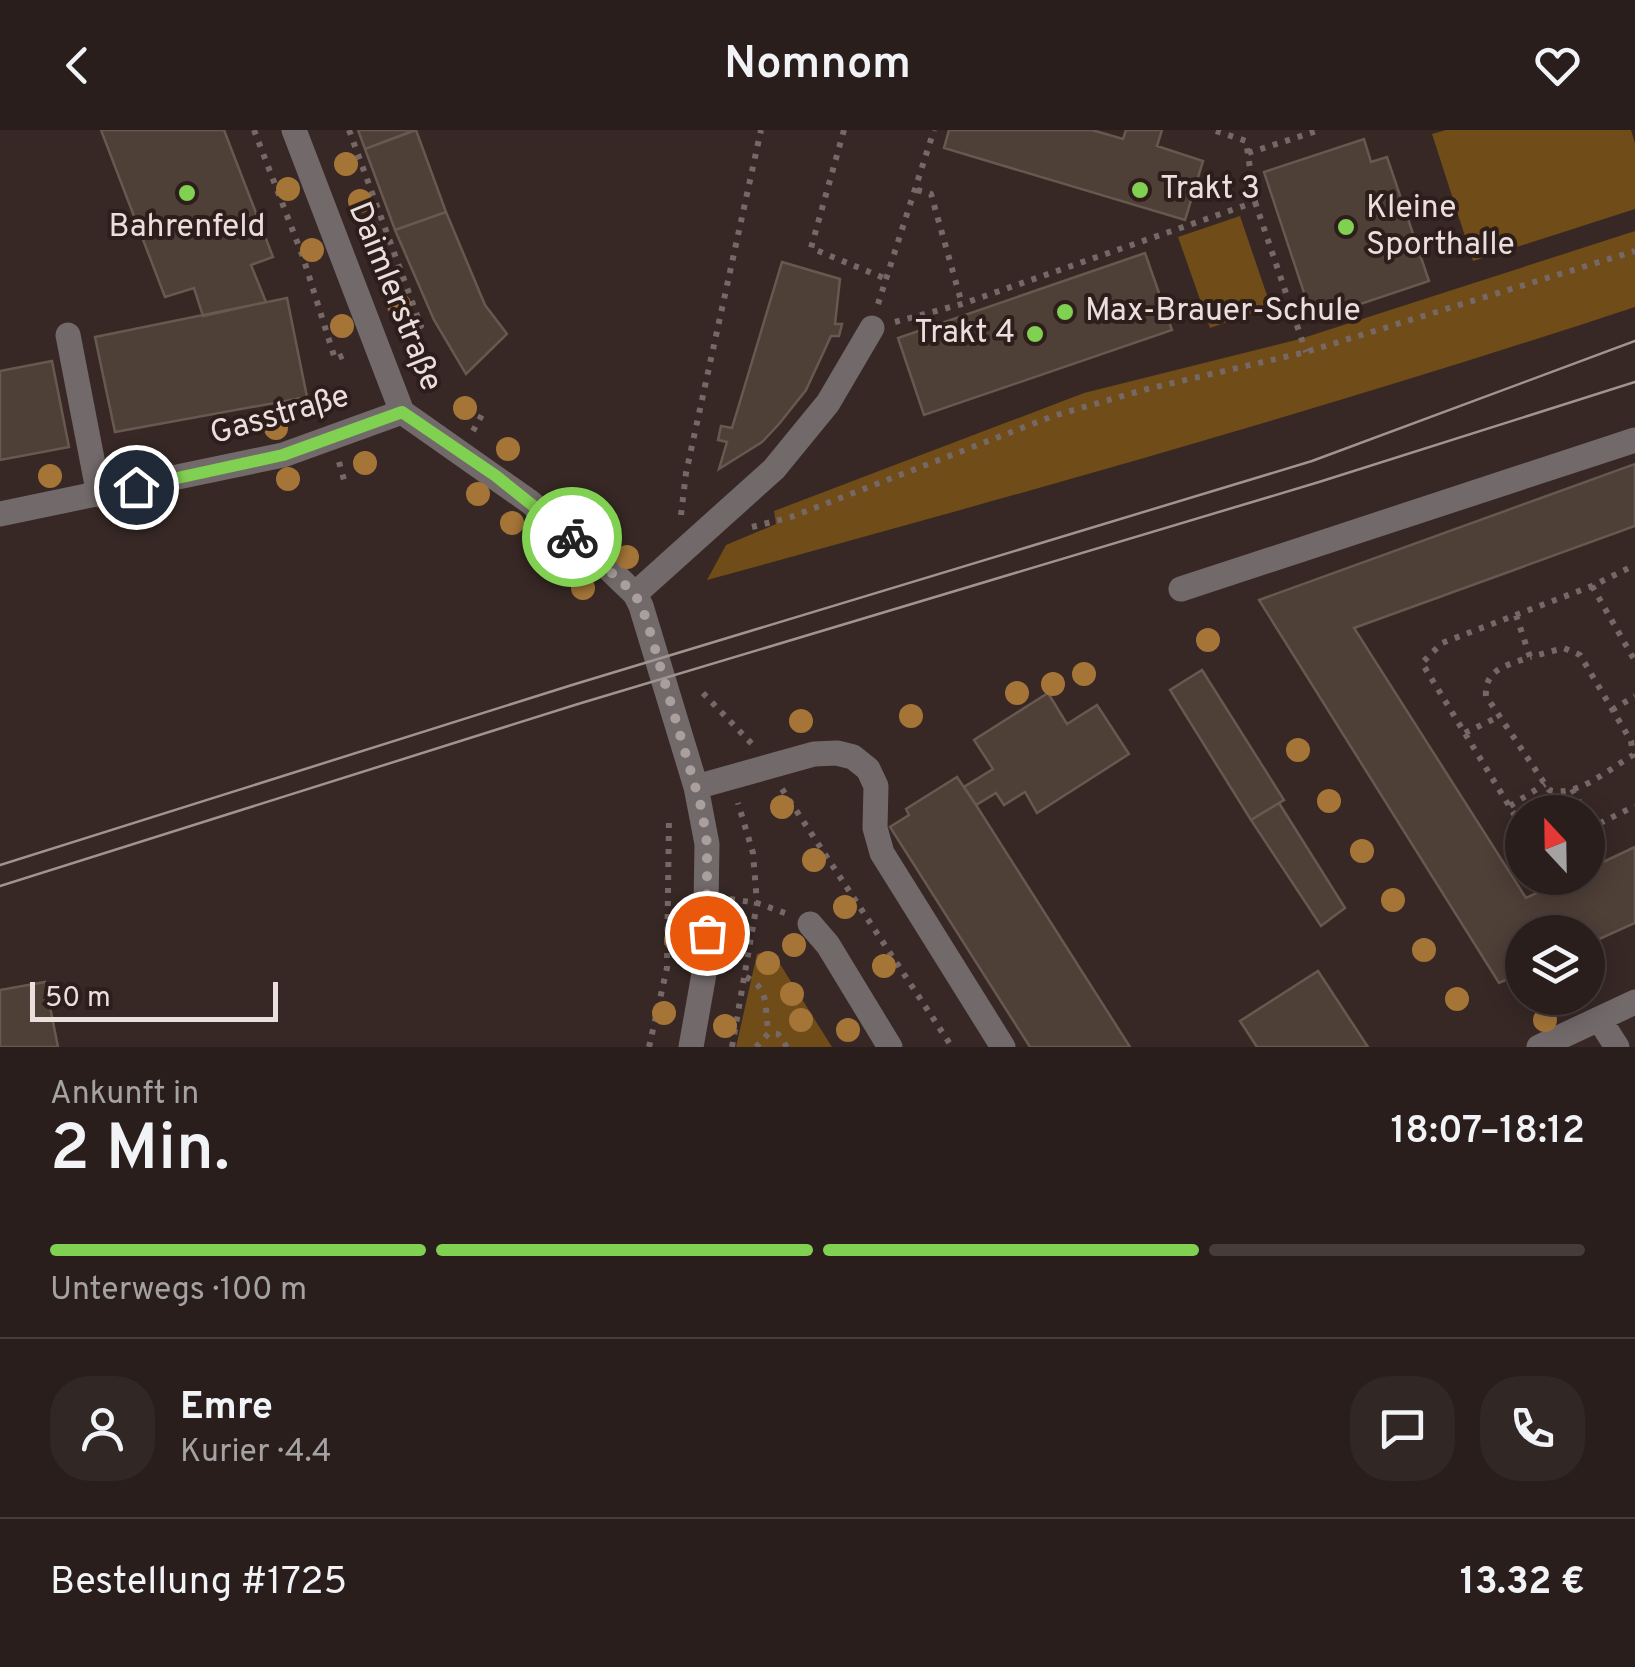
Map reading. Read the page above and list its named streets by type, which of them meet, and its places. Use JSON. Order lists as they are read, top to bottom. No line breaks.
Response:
{"streets":{"street":["Daimlerstraße","Gasstraße"]},"crossings":[["Daimlerstraße","Gasstraße"]],"places":["Trakt 3","Bahrenfeld","Kleine Sporthalle","Max-Brauer-Schule","Trakt 4"],"scale_bar":"50 m","north":"top","page":{"header":"Nomnom","scale":"50 m","heading":["2 Min.","Ankunft in","18:07–18:12"],"panel":["Emre","Kurier · 4.4","Bestellung #1725","13.32 €"],"bar":"Unterwegs · 100 m"}}
